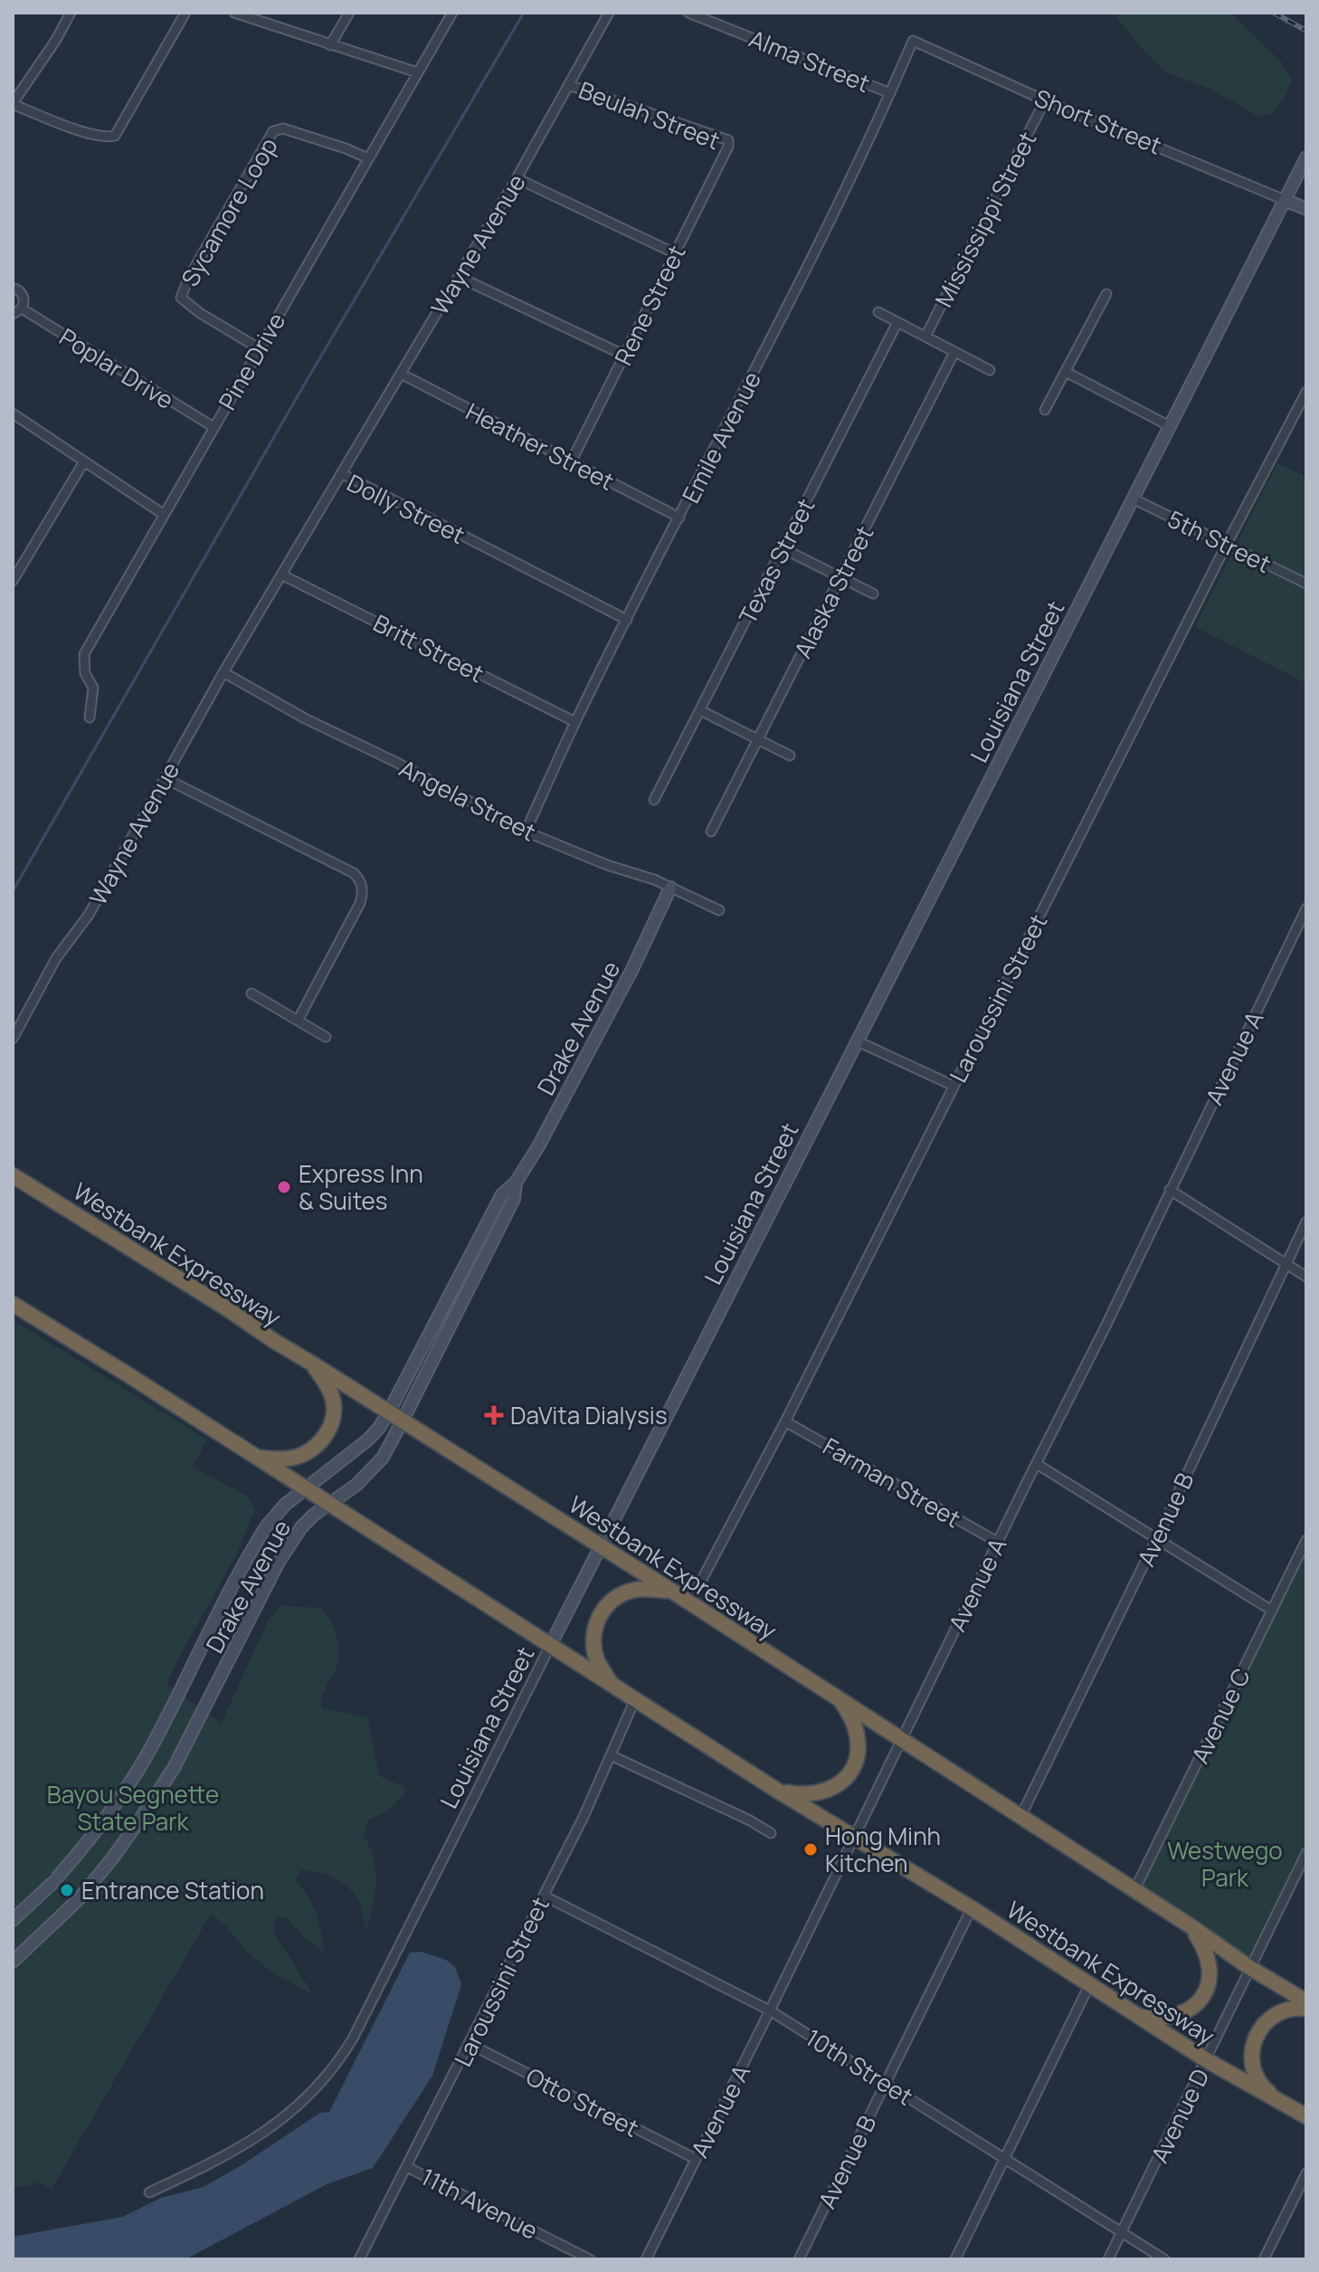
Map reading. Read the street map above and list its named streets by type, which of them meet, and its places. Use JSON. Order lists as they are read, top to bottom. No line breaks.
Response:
{"streets":{"highway":["Westbank Expressway"],"street":["Alma Street","Beulah Street","Short Street","Sycamore Loop","Mississippi Street","Wayne Avenue","Rene Street","Pine Drive","Poplar Drive","Emile Avenue","Heather Street","Dolly Street","5th Street","Texas Street","Alaska Street","Britt Street","Louisiana Street","Angela Street","Laroussini Street","Drake Avenue","Avenue A","Farman Street","Avenue B","Avenue C","10th Street","Otto Street","Avenue D","11th Avenue"]},"crossings":[["Alma Street","Emile Avenue"],["Beulah Street","Wayne Avenue"],["Beulah Street","Rene Street"],["Short Street","Mississippi Street"],["Short Street","Emile Avenue"],["Short Street","Louisiana Street"],["Sycamore Loop","Pine Drive"],["Wayne Avenue","Heather Street"],["Wayne Avenue","Dolly Street"],["Wayne Avenue","Angela Street"],["Rene Street","Heather Street"],["Pine Drive","Poplar Drive"],["Emile Avenue","Heather Street"],["Emile Avenue","Dolly Street"],["Emile Avenue","Britt Street"],["Emile Avenue","Angela Street"],["Dolly Street","Britt Street"],["5th Street","Louisiana Street"],["5th Street","Laroussini Street"],["Louisiana Street","Westbank Expressway"],["Angela Street","Drake Avenue"],["Laroussini Street","Westbank Expressway"],["Laroussini Street","Farman Street"],["Laroussini Street","10th Street"],["Laroussini Street","Otto Street"],["Laroussini Street","11th Avenue"],["Drake Avenue","Westbank Expressway"],["Avenue A","Westbank Expressway"],["Avenue A","Farman Street"],["Avenue A","10th Street"],["Avenue A","Otto Street"],["Westbank Expressway","Avenue B"],["Westbank Expressway","Avenue C"],["Westbank Expressway","Avenue D"],["Avenue B","10th Street"],["10th Street","Avenue D"]],"parks":["Bayou Segnette State Park","Westwego Park"],"places":{"other":["Express Inn & Suites","Hong Minh Kitchen","Entrance Station"],"health":["DaVita Dialysis"]}}
